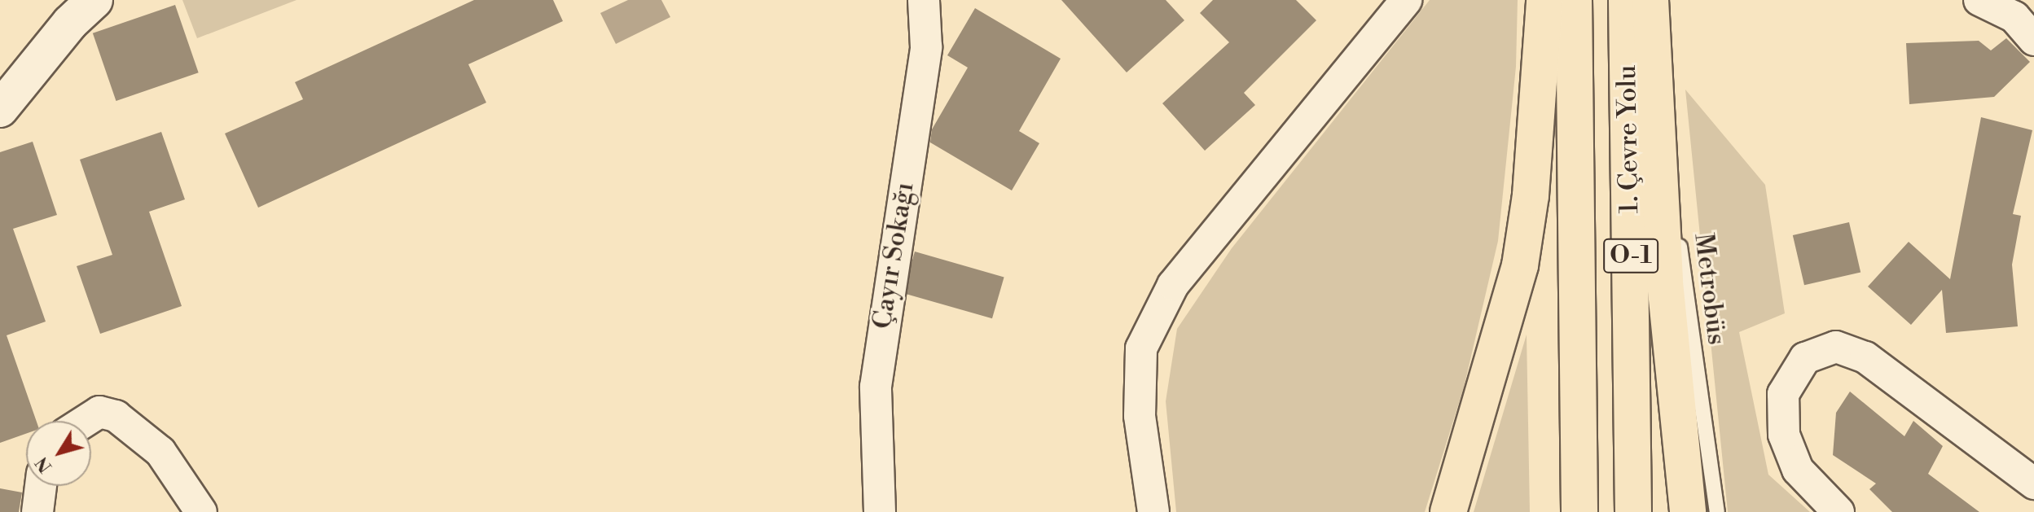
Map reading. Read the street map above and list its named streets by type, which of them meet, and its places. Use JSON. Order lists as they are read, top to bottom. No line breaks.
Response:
{"streets":{"highway":["1. Çevre Yolu","O-1"],"street":["Çayır Sokağı"],"lane":["Metrobüs"]},"north":"bottom left"}
